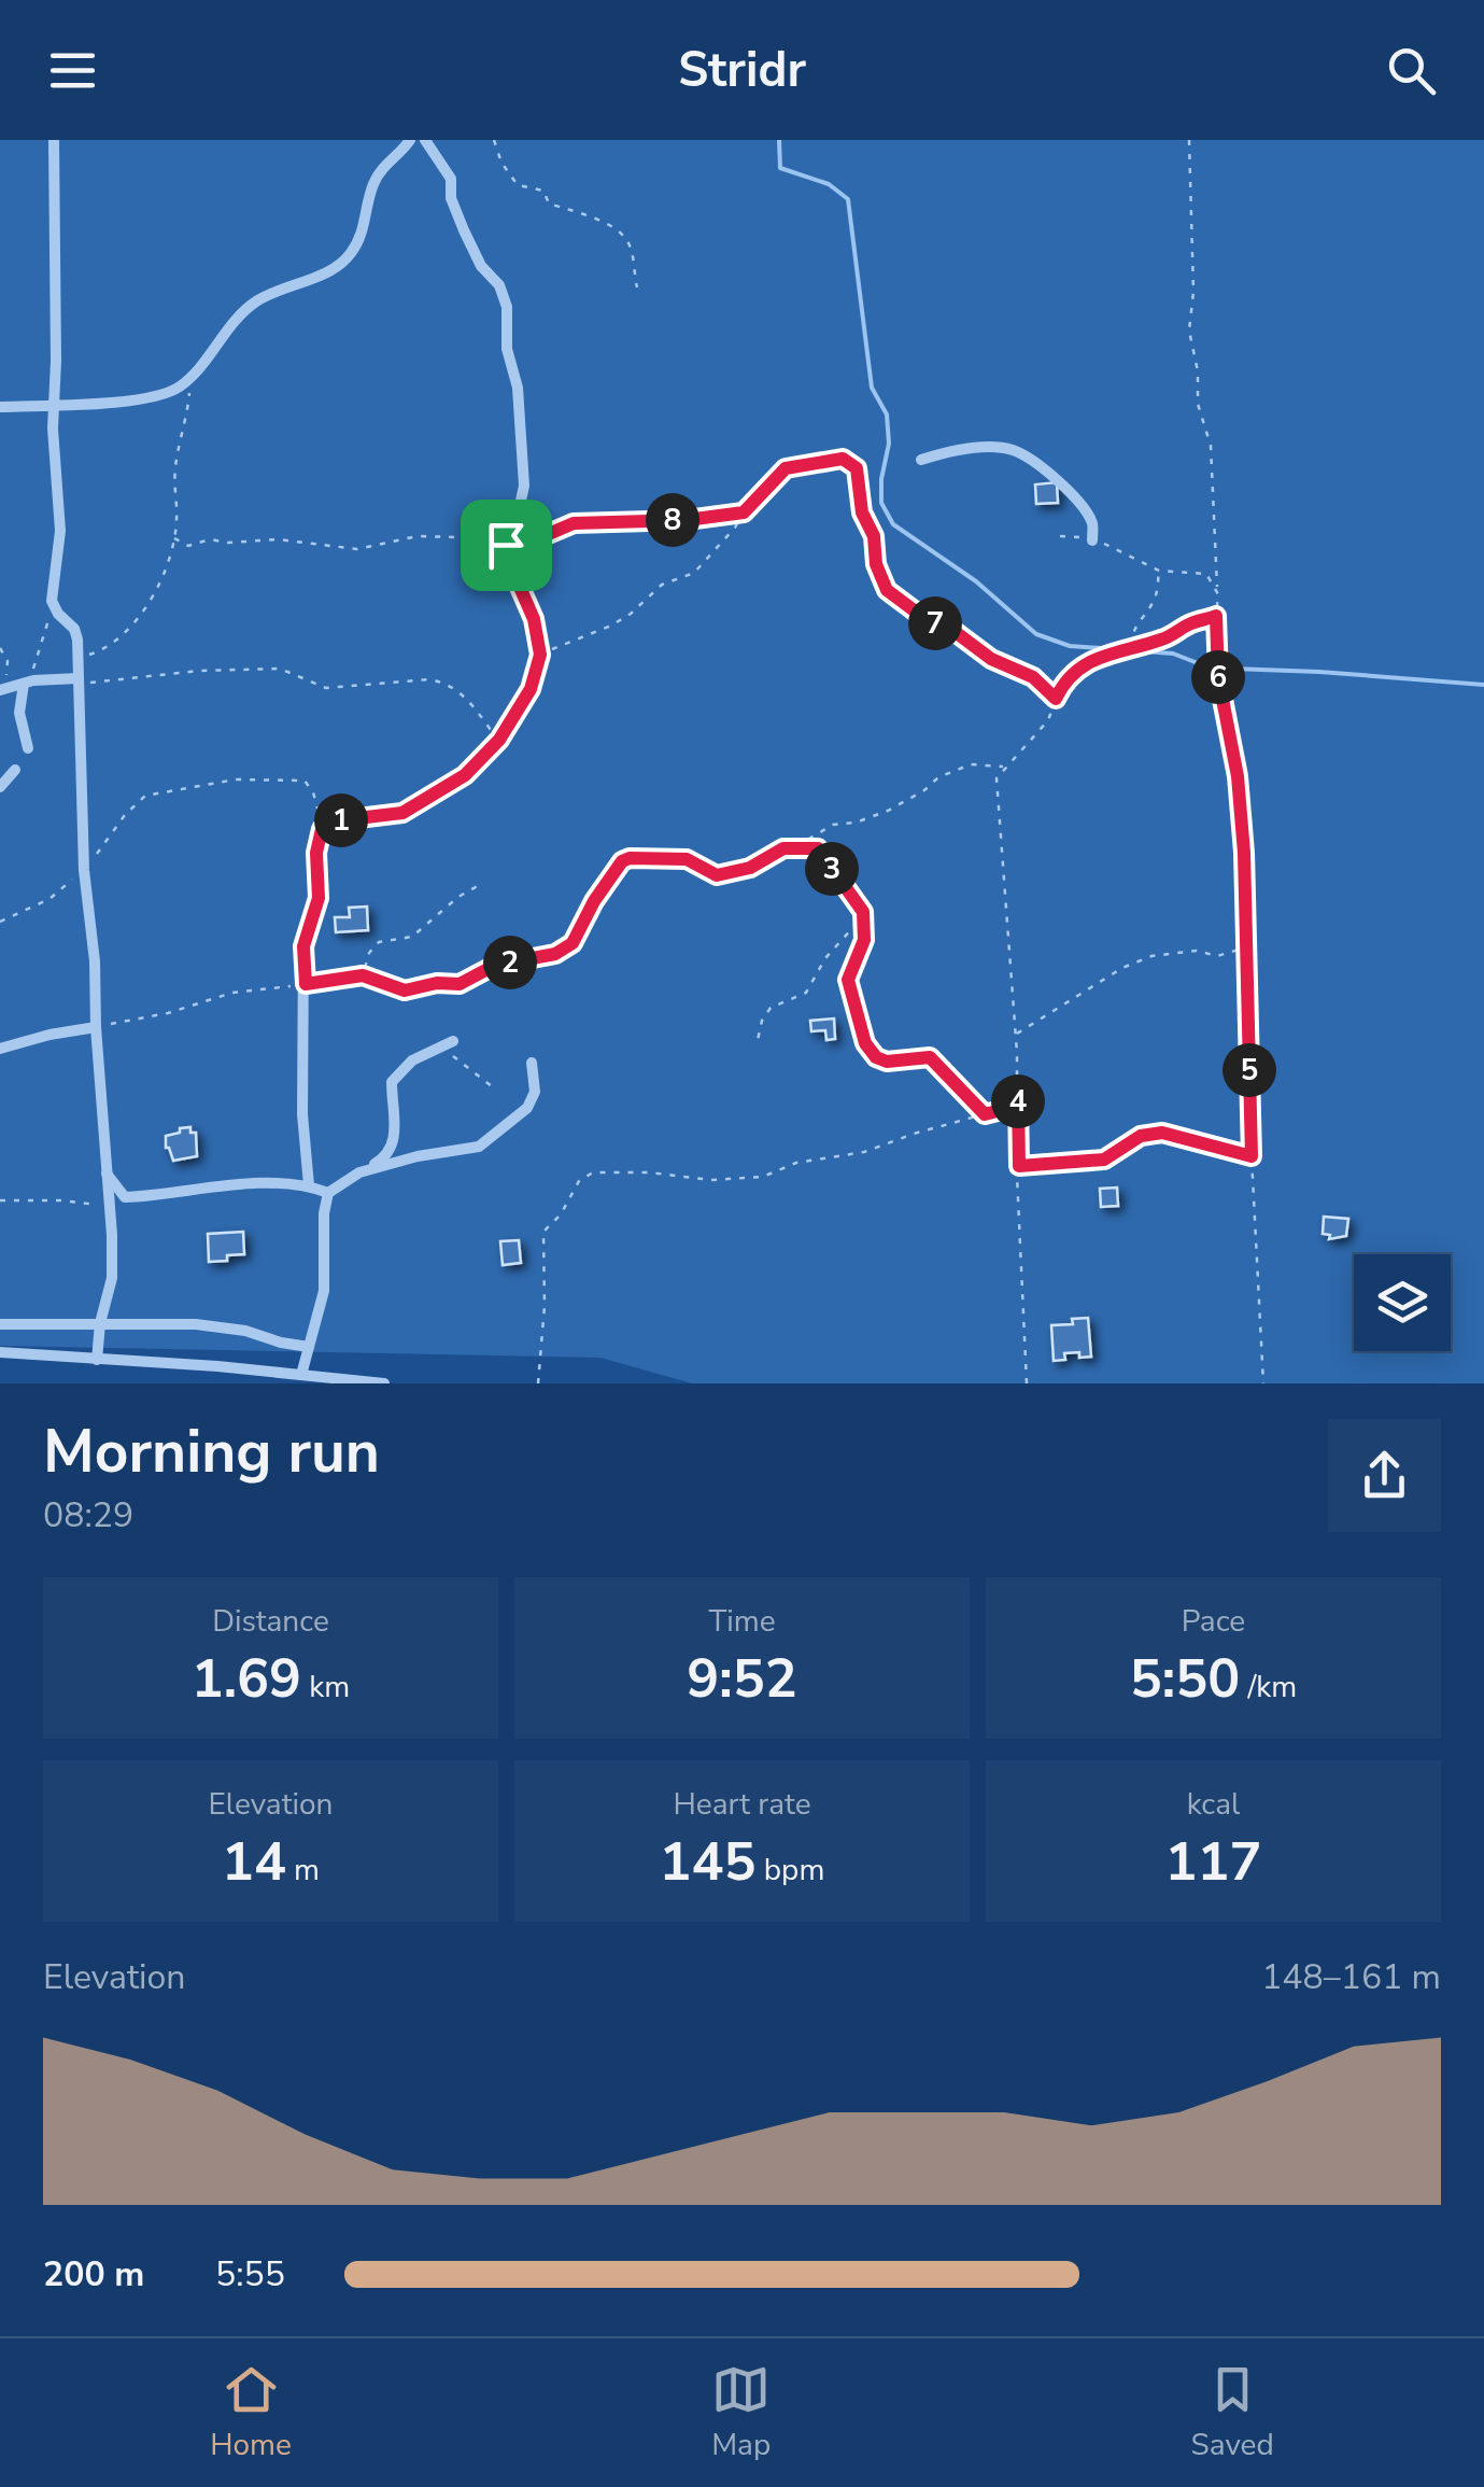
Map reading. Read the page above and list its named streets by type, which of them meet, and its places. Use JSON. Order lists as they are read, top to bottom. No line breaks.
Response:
{"page":{"header":"Stridr","pins":["8","7","6","1","3","2","5","4"],"heading":["Morning run","08:29"],"stats":[["Distance","1.69 km"],["Time","9:52"],["Pace","5:50 /km"],["Elevation","14 m"],["Heart rate","145 bpm"],["kcal","117"]],"chart":["Elevation","148–161 m"],"list":[{"name":"200 m","note":"5:55"}],"tabs":["Home","Map","Saved"]}}
